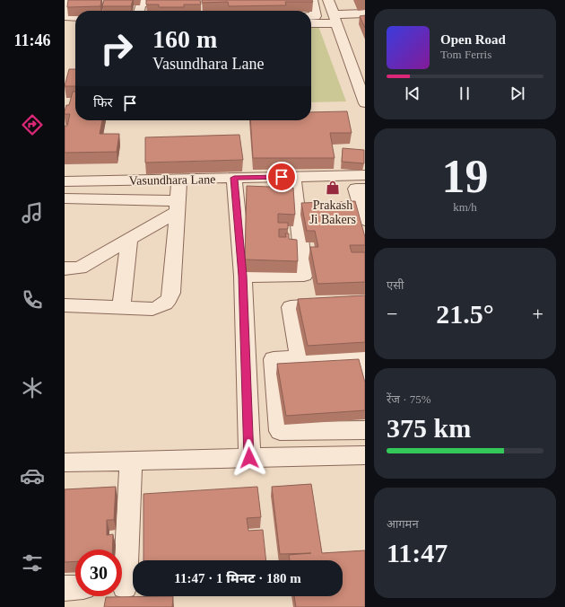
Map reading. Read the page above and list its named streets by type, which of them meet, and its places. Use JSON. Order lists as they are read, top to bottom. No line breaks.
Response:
{"streets":{"street":["Vasundhara Lane"]},"places":{"shop":["Prakash Ji Bakers"]},"page":{"tabs":"11:46","turn":["160 m","Vasundhara Lane"],"song":["Open Road","Tom Ferris"],"then":"फिर","tile":[["19","km/h"],"एसी",["रेंज · 75%","375 km"],["आगमन","11:47"]],"heat":["−","21.5°","+"],"limit":"30","trip":"11:47 · 1 मिनट · 180 m"}}
